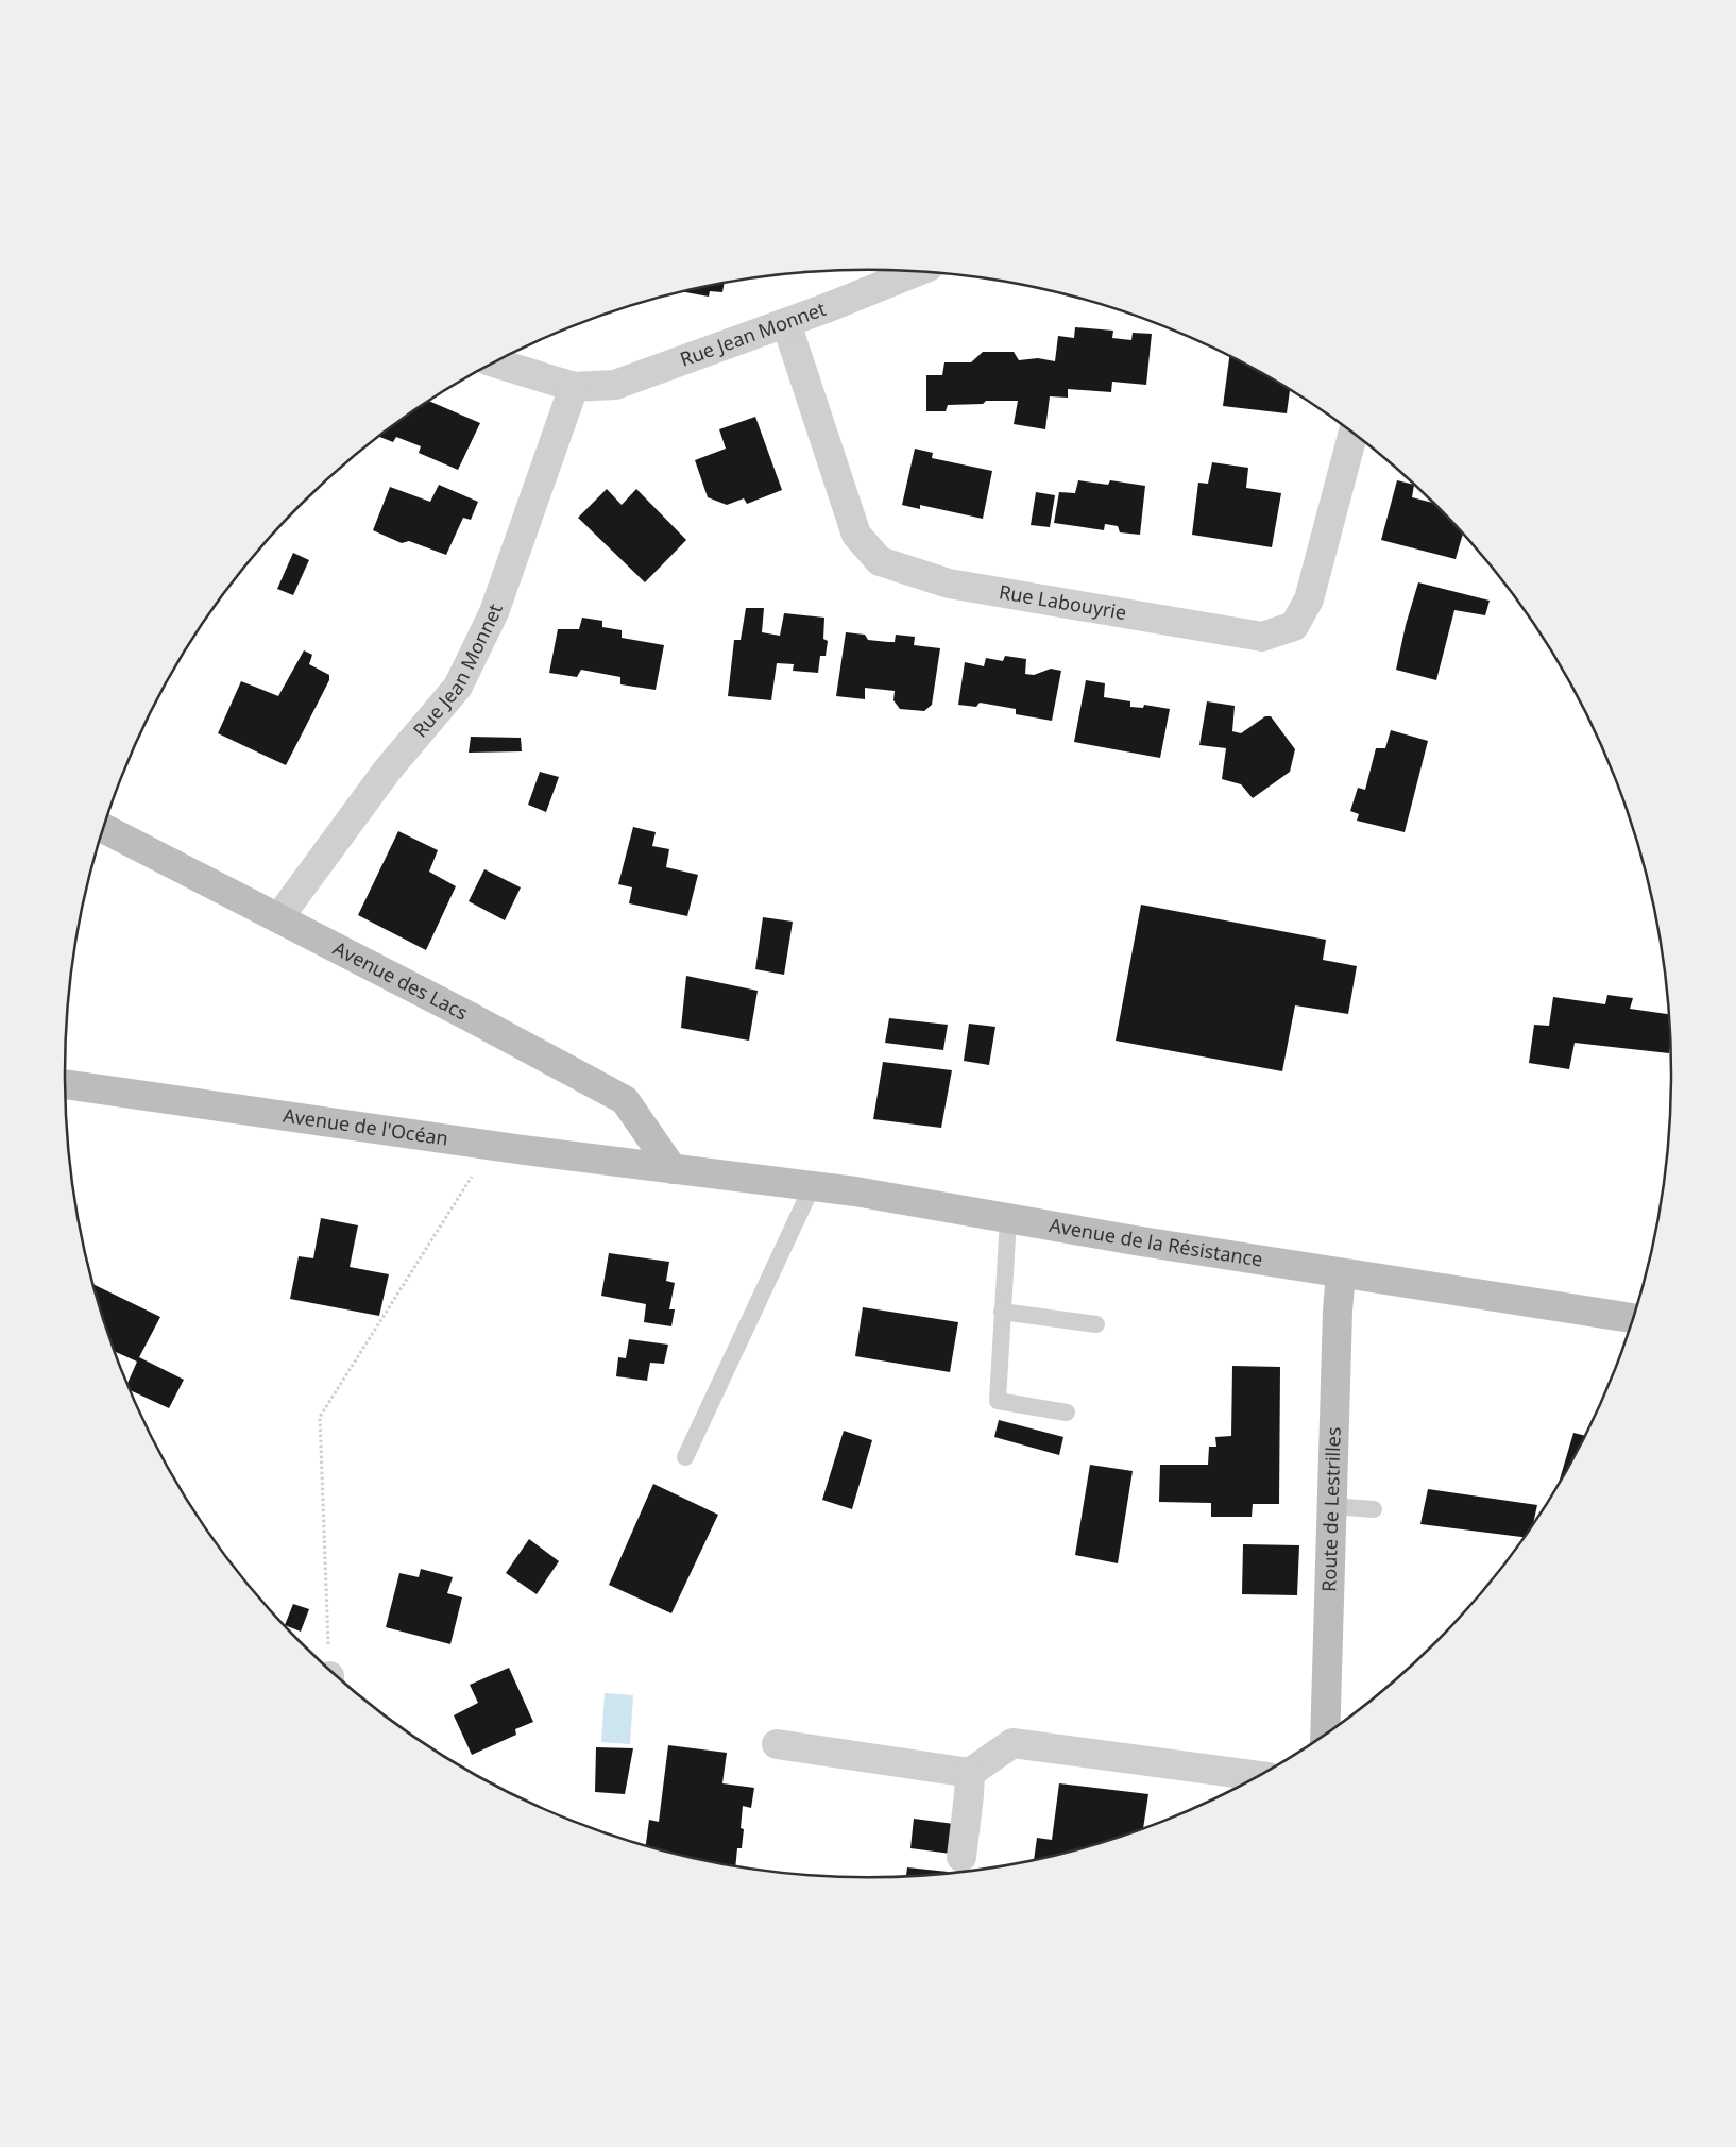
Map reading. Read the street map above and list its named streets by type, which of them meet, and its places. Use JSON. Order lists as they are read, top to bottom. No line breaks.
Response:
{"streets":{"main road":["Avenue des Lacs","Avenue de l'Océan","Avenue de la Résistance","Route de Lestrilles"],"street":["Rue Jean Monnet","Rue Labouyrie"]},"crossings":[["Rue Jean Monnet","Rue Labouyrie"],["Rue Jean Monnet","Avenue des Lacs"],["Avenue des Lacs","Avenue de l'Océan"],["Avenue des Lacs","Avenue de la Résistance"],["Avenue de l'Océan","Avenue de la Résistance"],["Avenue de la Résistance","Route de Lestrilles"]]}
